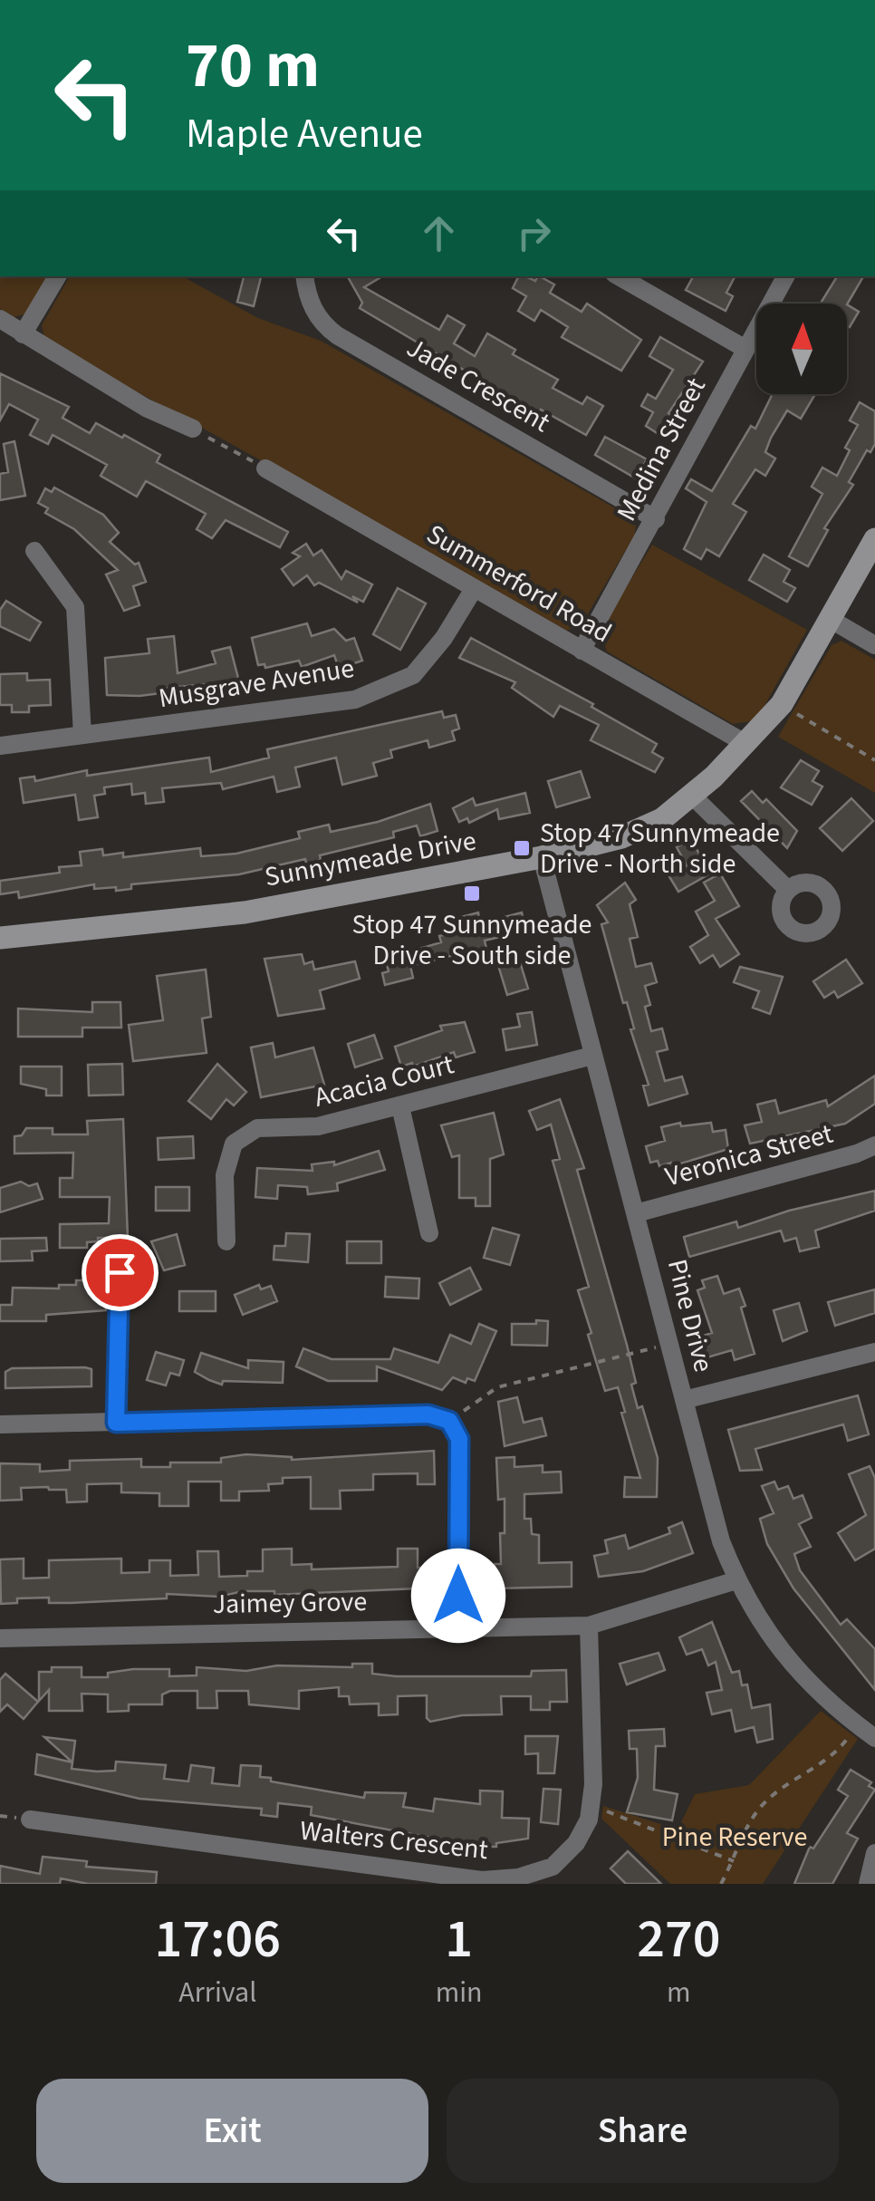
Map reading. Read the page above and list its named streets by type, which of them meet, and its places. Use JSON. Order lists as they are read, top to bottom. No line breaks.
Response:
{"streets":{"street":["Jade Crescent","Medina Street","Summerford Road","Musgrave Avenue","Sunnymeade Drive","Acacia Court","Veronica Street","Pine Drive","Jaimey Grove","Walters Crescent"]},"crossings":[["Jade Crescent","Medina Street"],["Medina Street","Summerford Road"],["Summerford Road","Musgrave Avenue"],["Summerford Road","Sunnymeade Drive"],["Sunnymeade Drive","Pine Drive"],["Acacia Court","Pine Drive"],["Veronica Street","Pine Drive"],["Pine Drive","Jaimey Grove"],["Jaimey Grove","Walters Crescent"]],"parks":["Pine Reserve"],"places":{"transit":["Stop 47 Sunnymeade Drive - North side","Stop 47 Sunnymeade Drive - South side"]},"north":"top","page":{"turn":["70 m","Maple Avenue"],"eta":["17:06","Arrival","1","min","270","m"],"buttons":["Exit","Share"]}}
